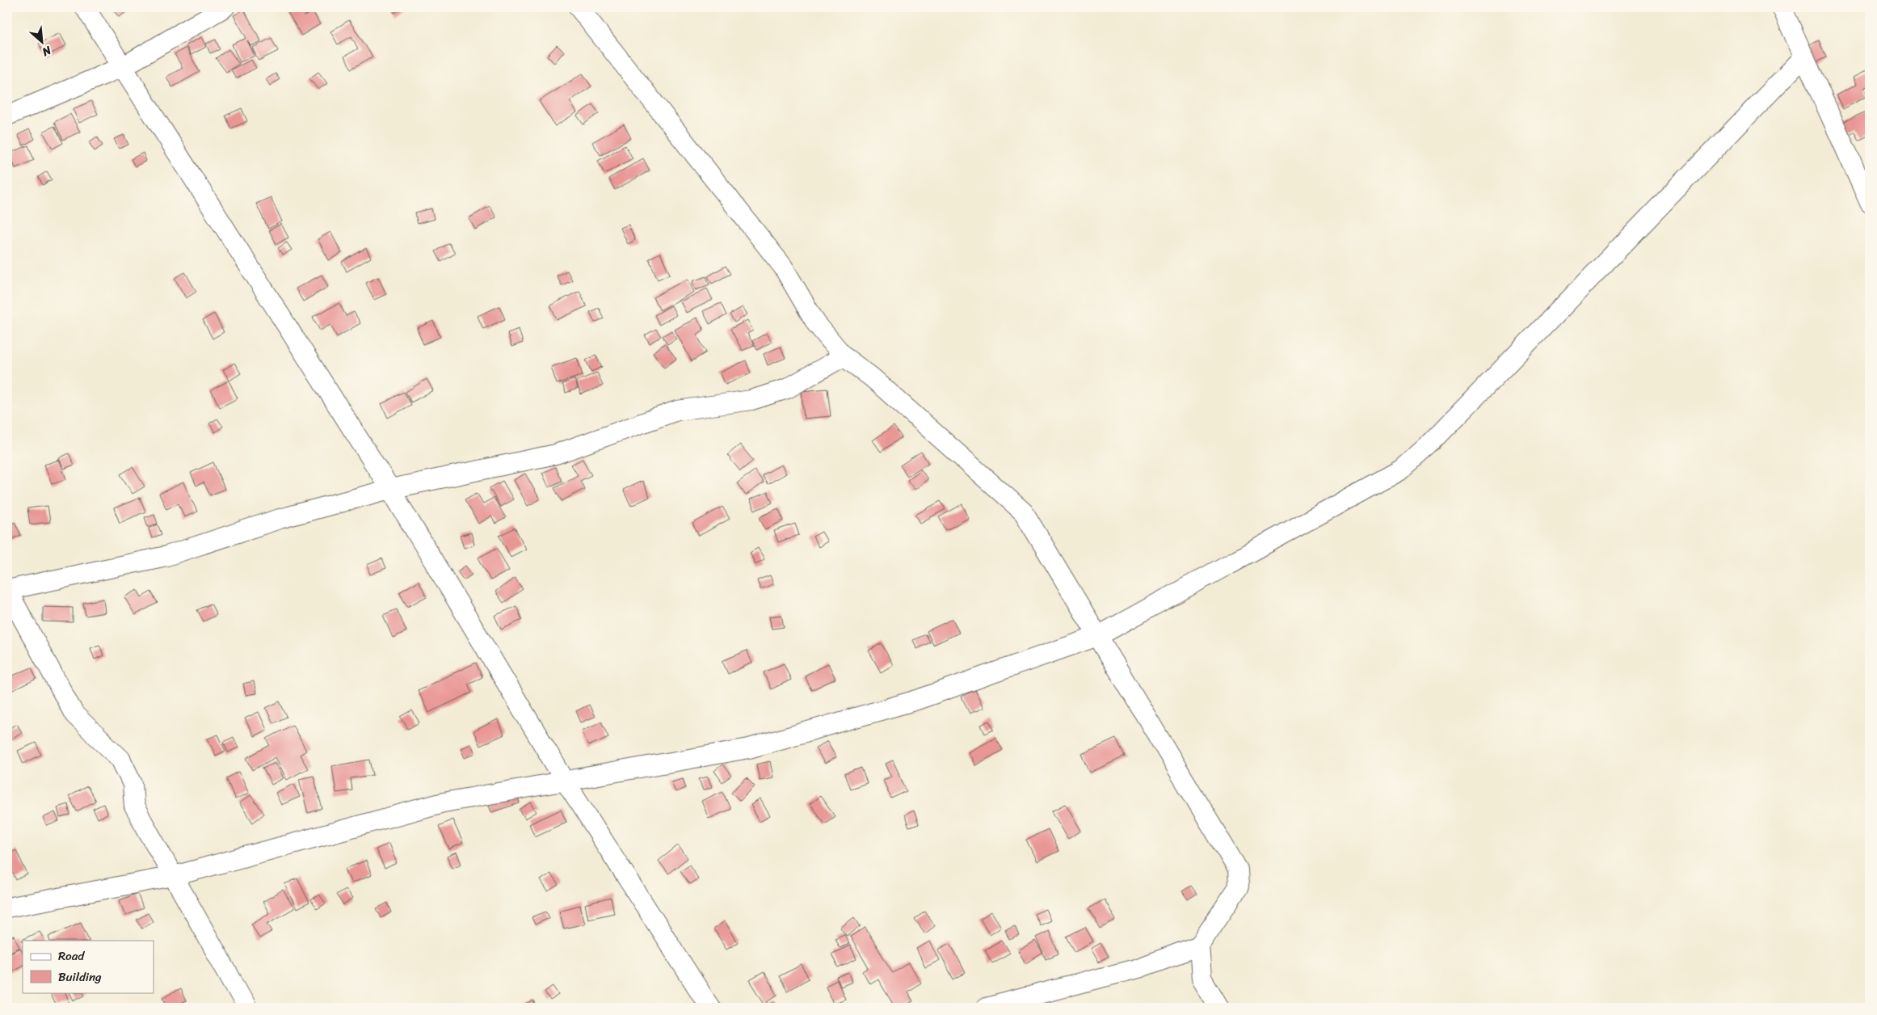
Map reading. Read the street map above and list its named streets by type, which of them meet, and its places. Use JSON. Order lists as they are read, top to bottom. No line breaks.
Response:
{"legend":["Road","Building"],"north":"bottom right"}
